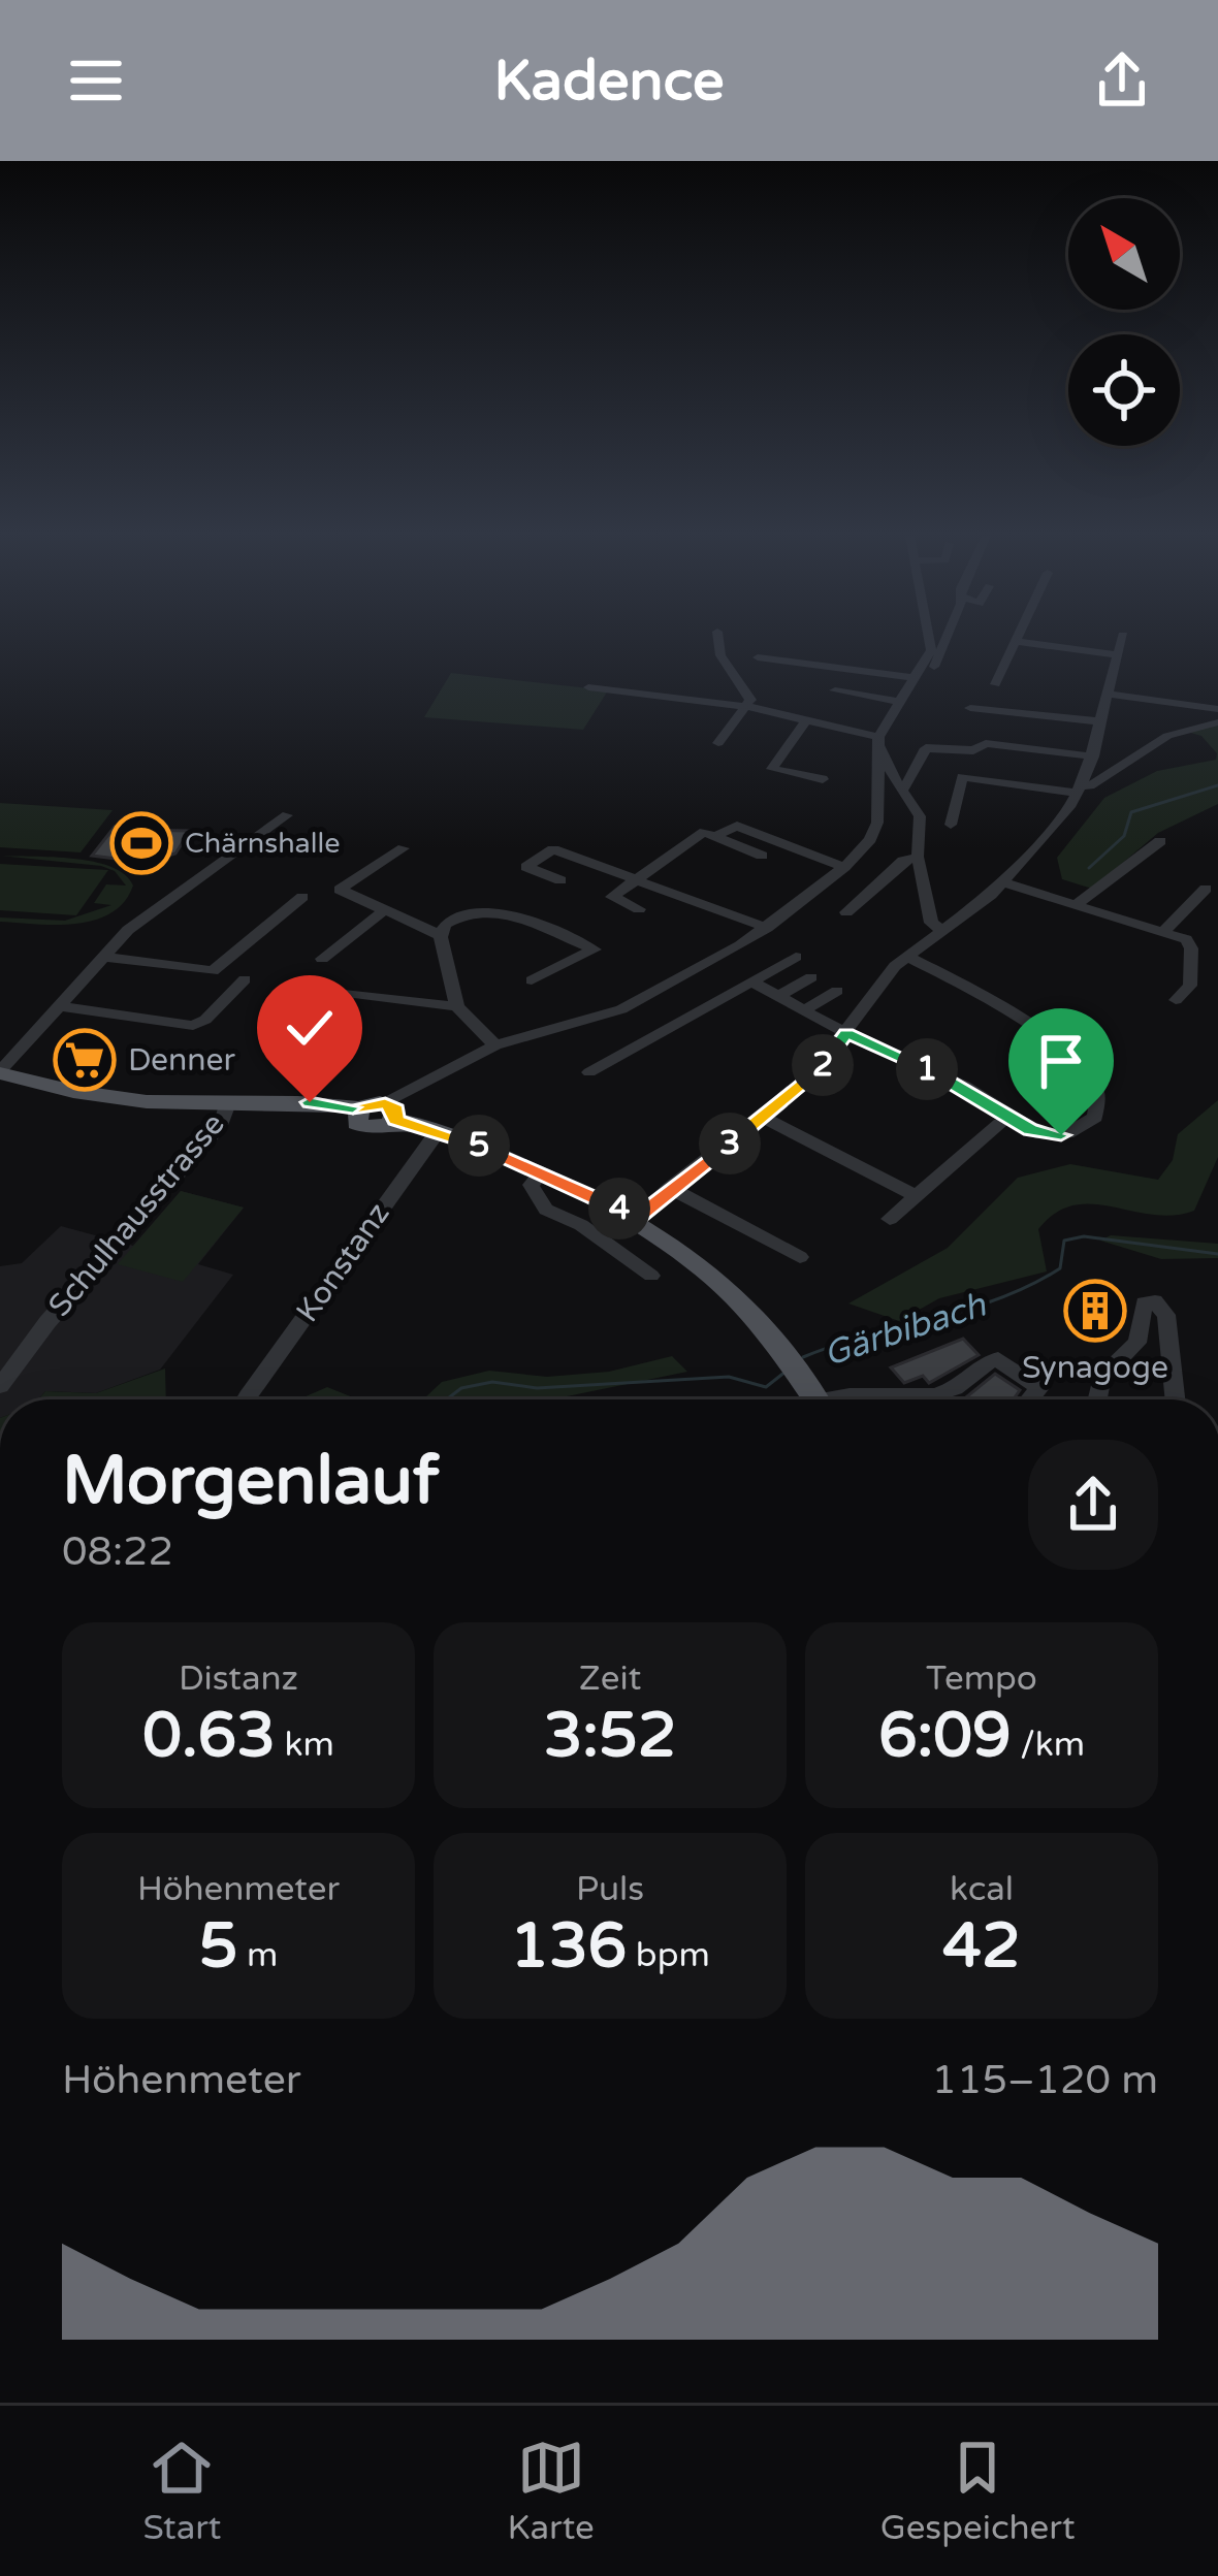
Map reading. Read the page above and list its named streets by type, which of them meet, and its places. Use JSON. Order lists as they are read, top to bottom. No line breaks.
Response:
{"streets":{"street":["Schulhausstrasse","Konstanz"]},"water":["Gärbibach"],"places":{"sports":["Chärnshalle"],"supermarket":["Denner"],"building":["Synagoge"]},"north":"top left","page":{"header":"Kadence","pins":["2","1","3","5","4"],"heading":["Morgenlauf","08:22"],"stats":[["Distanz","0.63 km"],["Zeit","3:52"],["Tempo","6:09 /km"],["Höhenmeter","5 m"],["Puls","136 bpm"],["kcal","42"]],"chart":["Höhenmeter","115–120 m"],"tabs":["Start","Karte","Gespeichert"]}}
